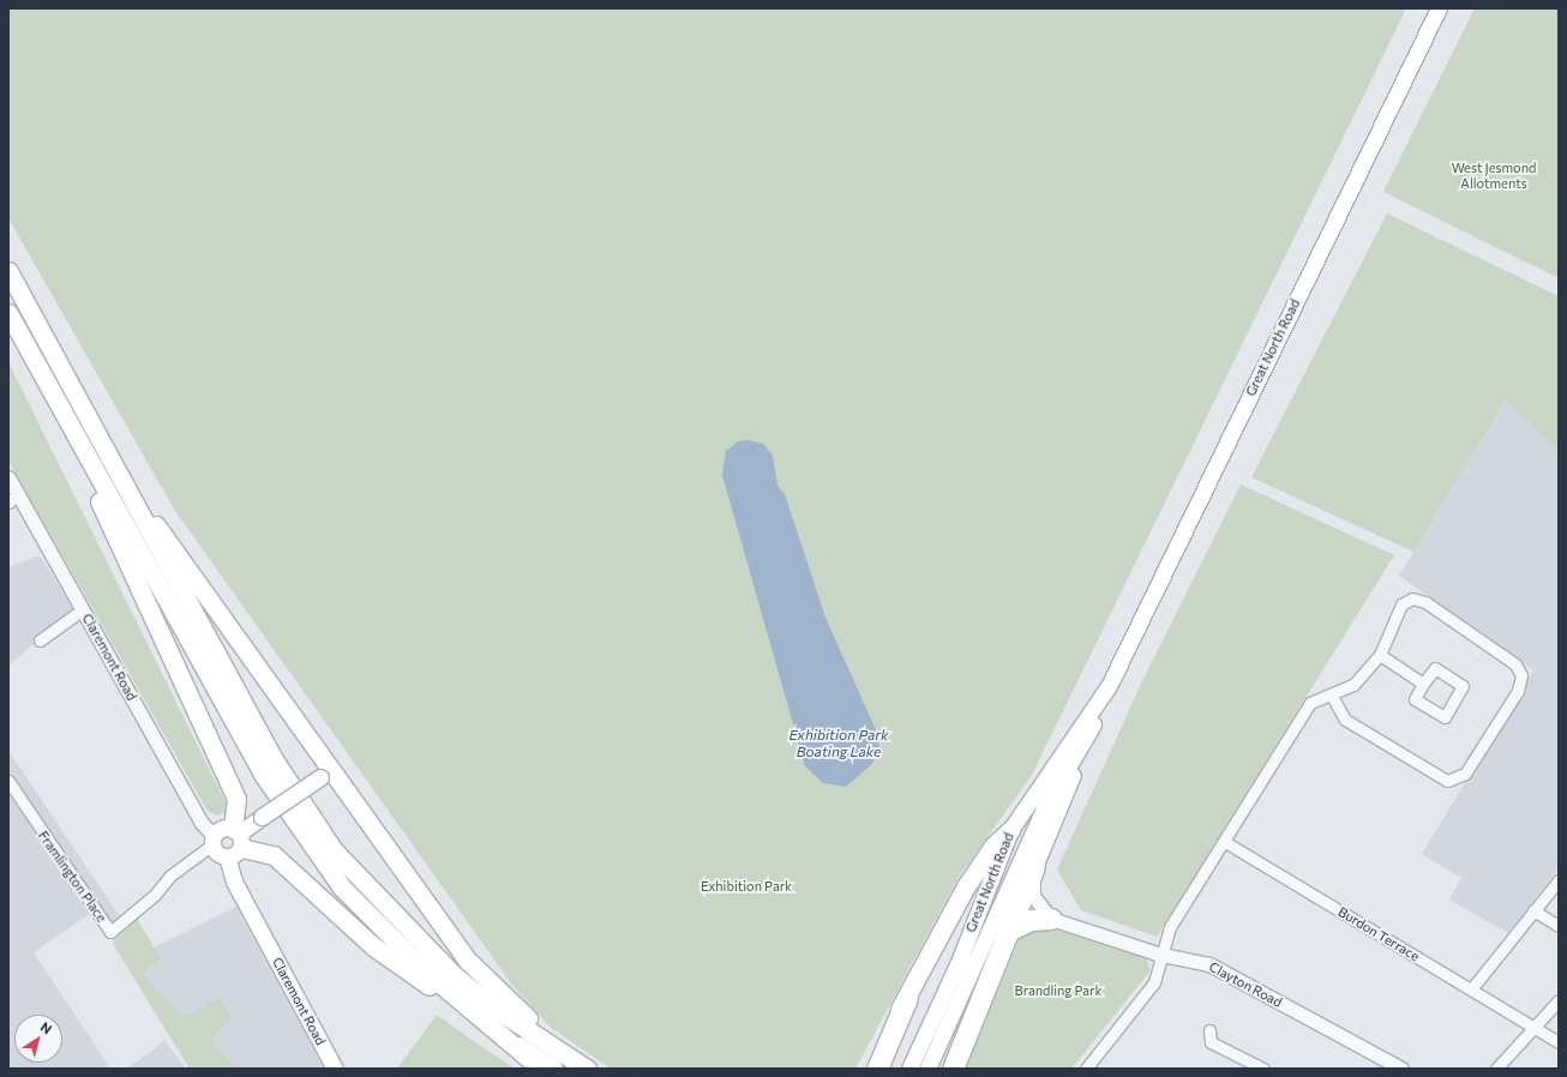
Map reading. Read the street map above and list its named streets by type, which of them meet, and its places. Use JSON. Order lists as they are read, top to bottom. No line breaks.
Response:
{"streets":{"main road":["Great North Road","Claremont Road"],"street":["Framlington Place","Burdon Terrace","Clayton Road"]},"crossings":[["Claremont Road","Framlington Place"]],"water":["Exhibition Park Boating Lake"],"parks":["West Jesmond Allotments","Exhibition Park","Brandling Park"],"north":"top right"}
